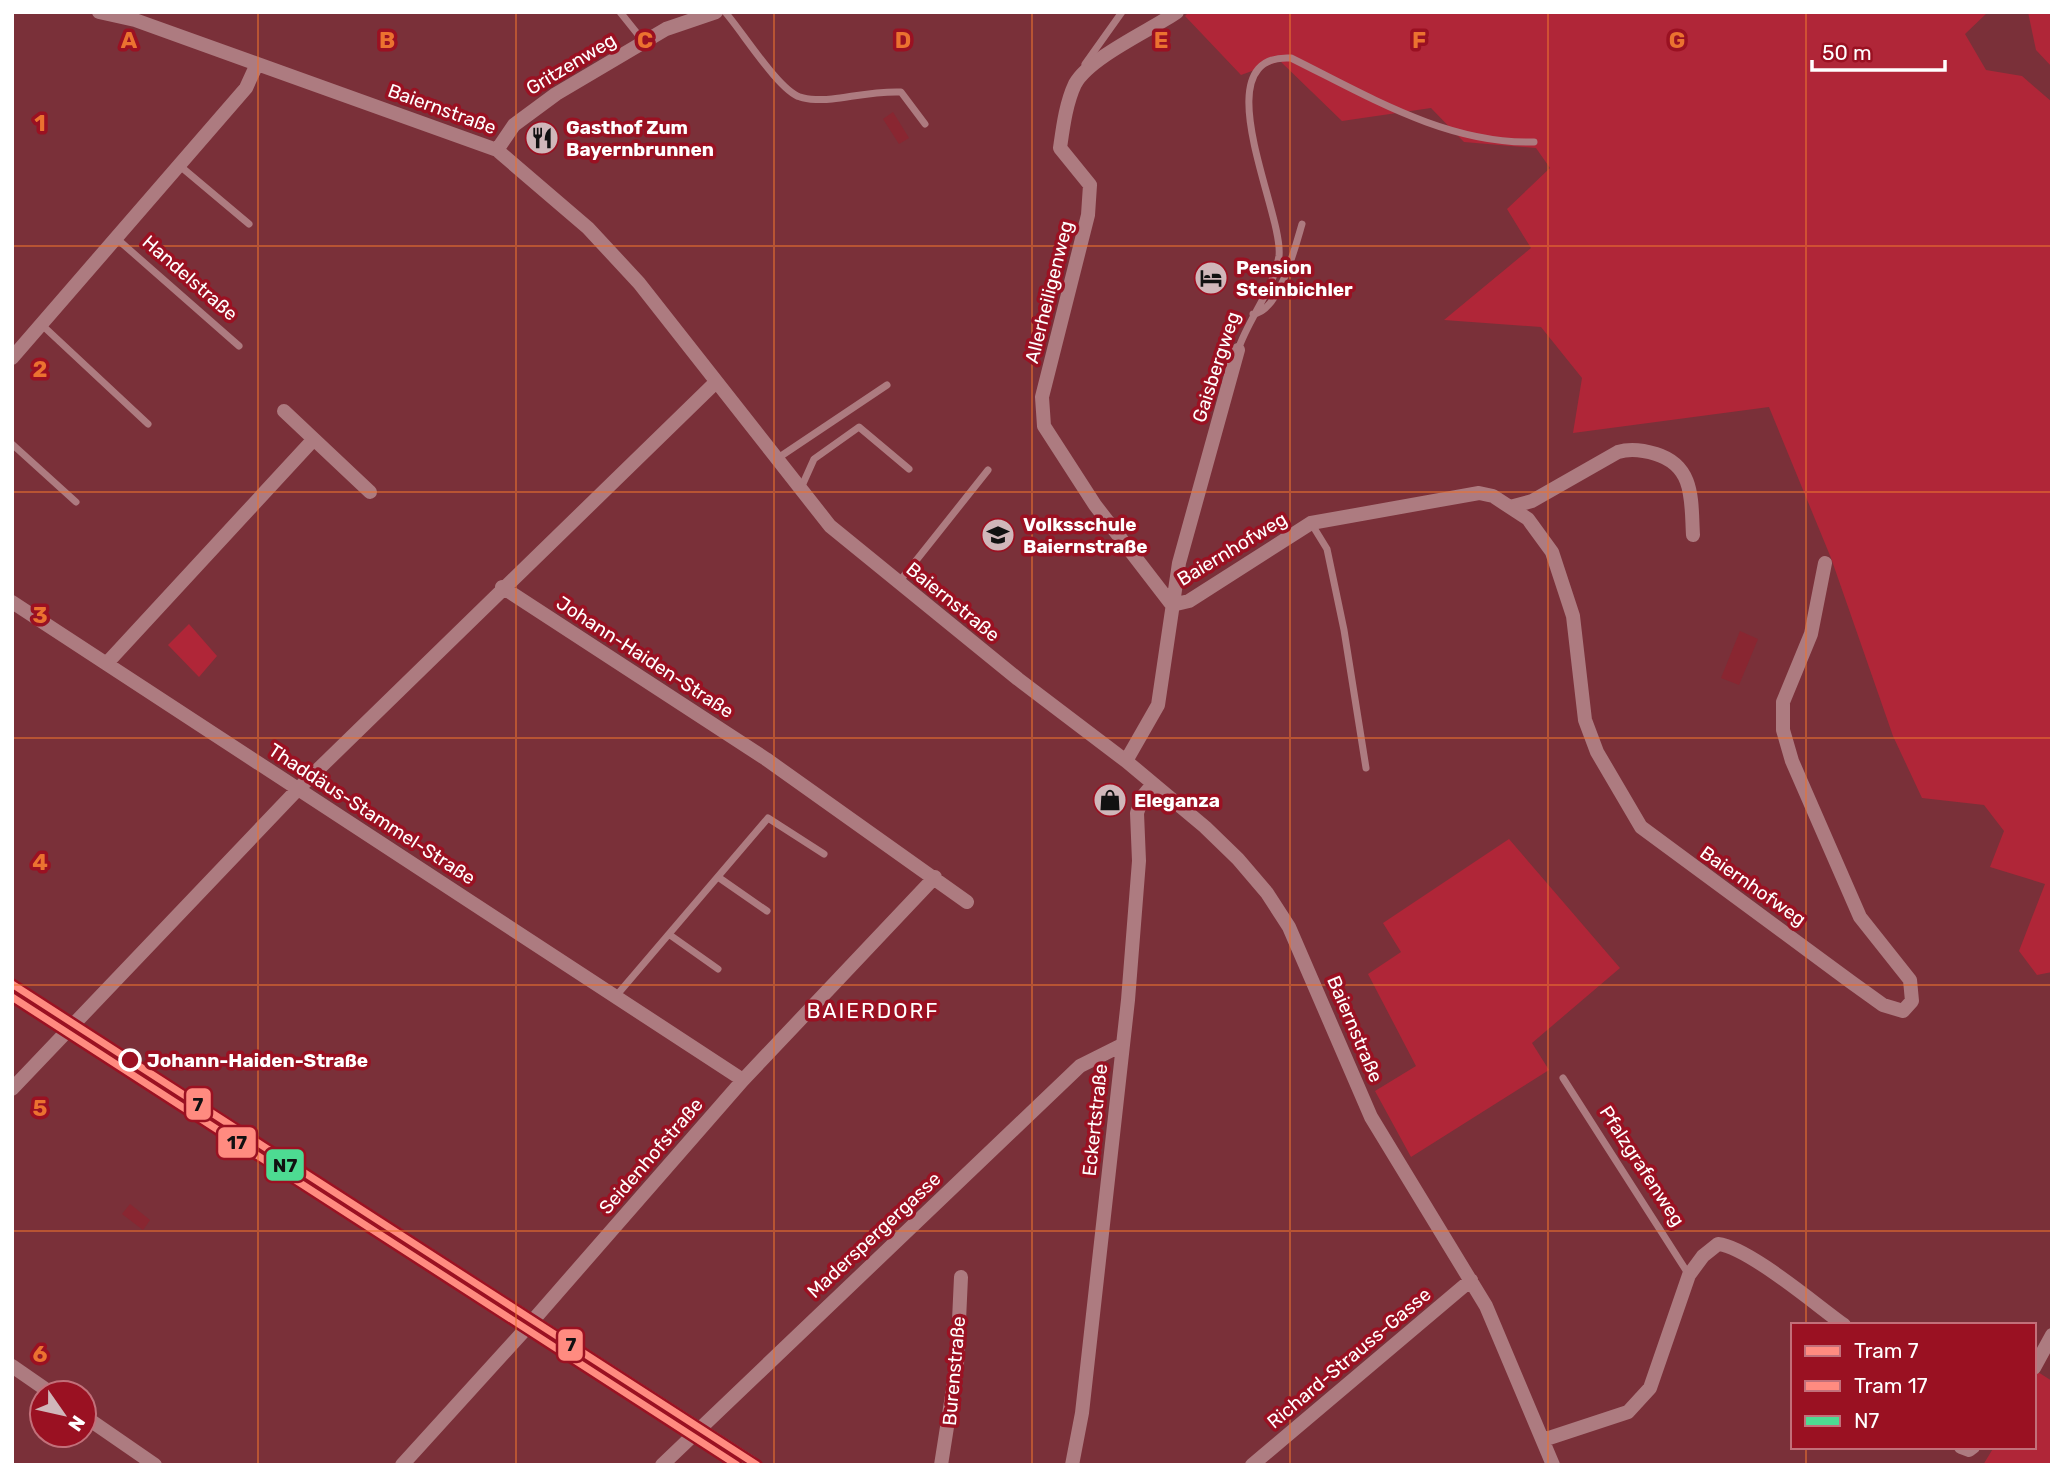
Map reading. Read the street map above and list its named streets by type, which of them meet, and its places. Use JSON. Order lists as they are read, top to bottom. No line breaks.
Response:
{"streets":{"street":["Gritzenweg","Baiernstraße","Handelstraße","Allerheiligenweg","Gaisbergweg","Baiernhofweg","Johann-Haiden-Straße","Thaddäus-Stammel-Straße","Eckertstraße","Seidenhofstraße","Maderspergergasse","Richard-Strauss-Gasse","Burenstraße"],"lane":["Pfalzgrafenweg"]},"crossings":[["Gritzenweg","Baiernstraße"],["Baiernstraße","Handelstraße"],["Baiernstraße","Gaisbergweg"],["Baiernstraße","Eckertstraße"],["Baiernstraße","Richard-Strauss-Gasse"],["Allerheiligenweg","Gaisbergweg"],["Allerheiligenweg","Baiernhofweg"],["Gaisbergweg","Baiernhofweg"],["Johann-Haiden-Straße","Seidenhofstraße"],["Thaddäus-Stammel-Straße","Seidenhofstraße"],["Eckertstraße","Maderspergergasse"]],"districts":["BAIERDORF"],"places":{"restaurant":["Gasthof Zum Bayernbrunnen"],"hotel":["Pension Steinbichler"],"school or university":["Volksschule Baiernstraße"],"shop":["Eleganza"],"other":["Johann-Haiden-Straße"]},"lines":["tram line 7","transit line N7","tram line 17"],"legend":["Tram 7","Tram 17","N7"],"scale_bar":"50 m","north":"bottom right","grid":{"columns":["A","B","C","D","E","F","G"],"rows":["1","2","3","4","5","6"]}}
